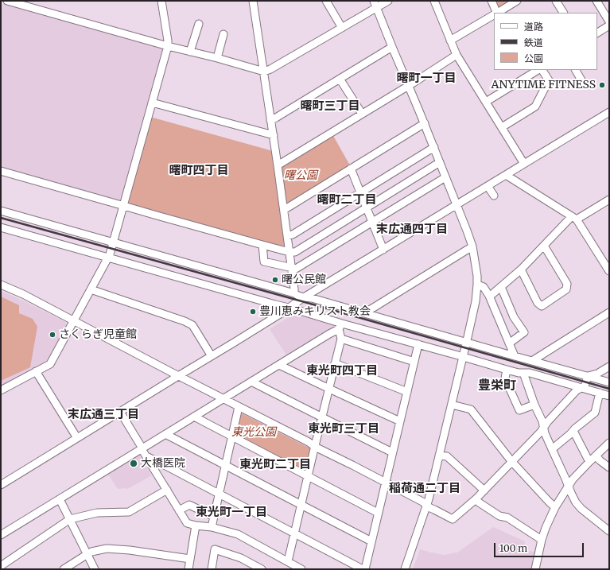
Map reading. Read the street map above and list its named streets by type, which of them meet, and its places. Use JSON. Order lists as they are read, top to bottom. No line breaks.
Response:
{"districts":["曙町一丁目","曙町三丁目","曙町四丁目","曙町二丁目","末広通四丁目","東光町四丁目","豊栄町","末広通三丁目","東光町三丁目","東光町二丁目","稲荷通二丁目","東光町一丁目"],"parks":["曙公園","東光公園"],"places":["ANYTIME FITNESS","曙公民館","豊川恵みキリスト教会","さくらぎ児童館","大橋医院"],"legend":["道路","鉄道","公園"],"scale_bar":"100 m"}
